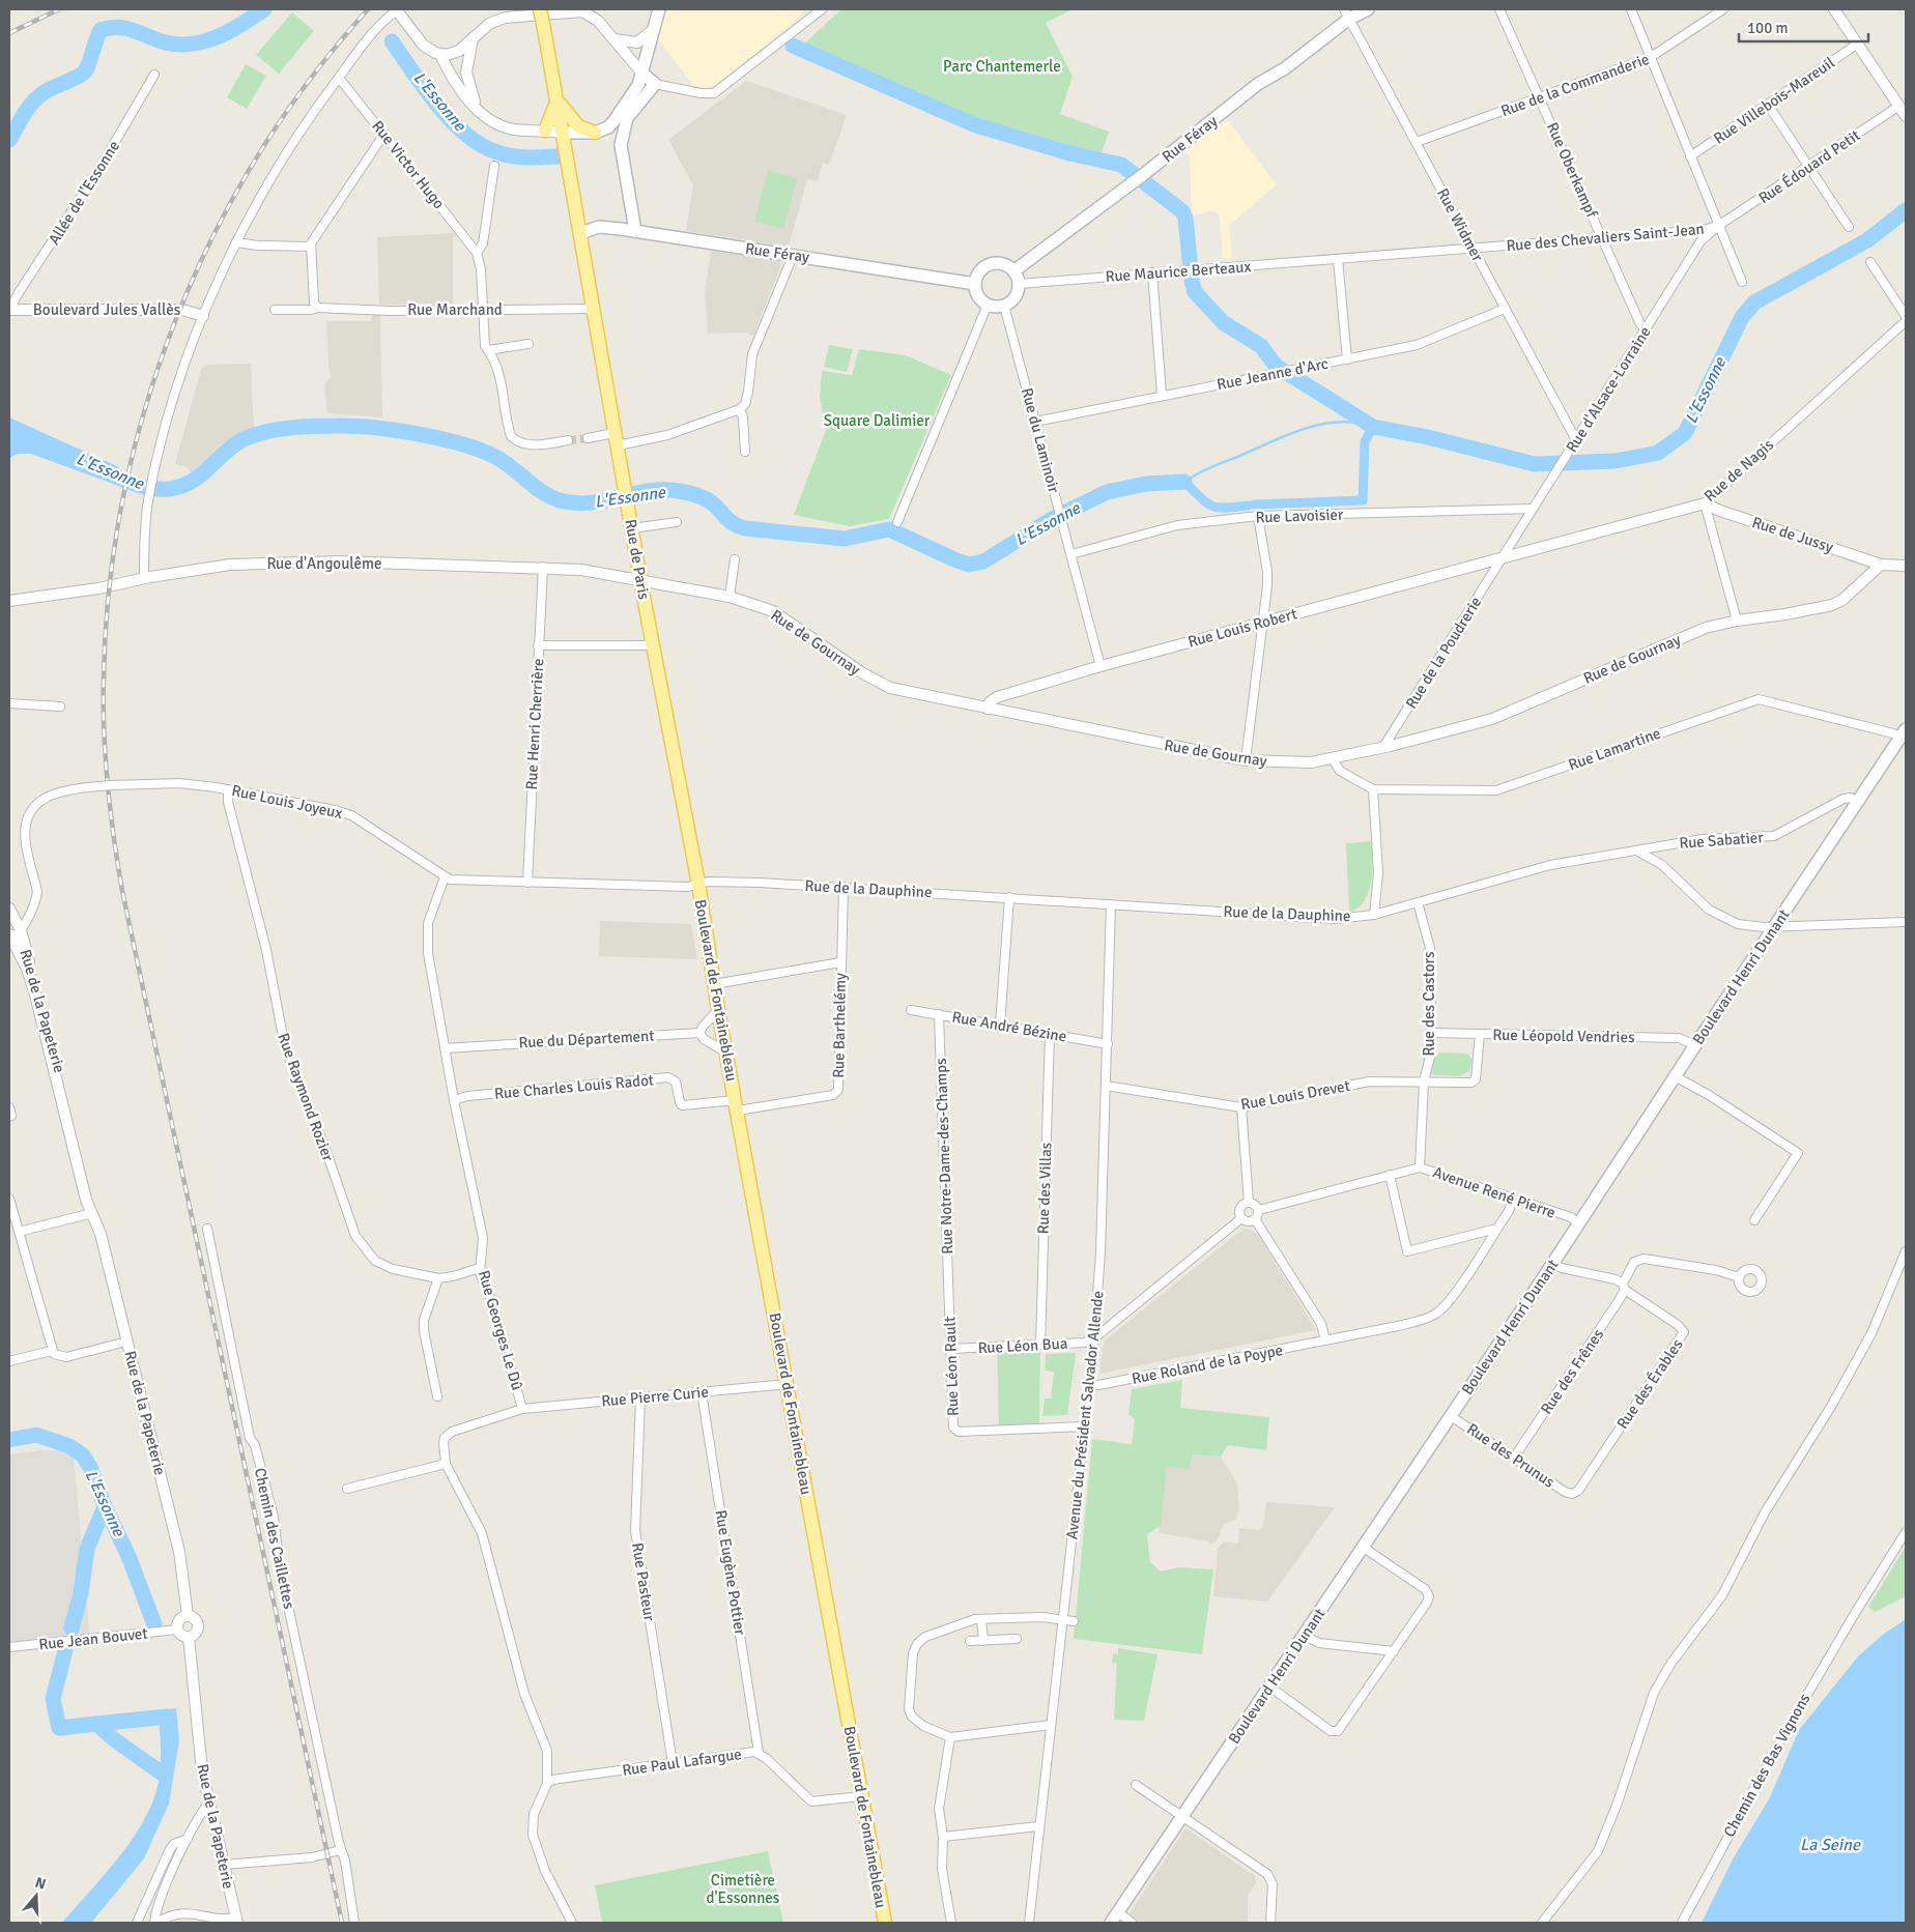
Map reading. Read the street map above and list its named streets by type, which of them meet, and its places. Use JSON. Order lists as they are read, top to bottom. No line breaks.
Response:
{"streets":{"main road":["Rue Féray","Rue de Paris","Boulevard Henri Dunant","Boulevard de Fontainebleau"],"street":["Rue de la Commanderie","Rue Villebois-Mareuil","Rue Victor Hugo","Rue Édouard Petit","Rue Oberkampf","Allée de l'Essonne","Rue Widmer","Rue des Chevaliers Saint-Jean","Rue Maurice Berteaux","Boulevard Jules Vallès","Rue Marchand","Rue Jeanne d'Arc","Rue d'Alsace-Lorraine","Rue du Laminoir","Rue de Nagis","Rue Lavoisier","Rue de Jussy","Rue d'Angoulême","Rue Louis Robert","Rue de Gournay","Rue de la Poudrerie","Rue Henri Cherrière","Rue Lamartine","Rue Louis Joyeux","Rue Sabatier","Rue de la Dauphine","Rue des Castors","Rue de la Papeterie","Rue Barthelémy","Rue André Bézine","Rue Léopold Vendries","Rue du Département","Rue Charles Louis Radot","Rue Louis Drevet","Rue Raymond Rozier","Rue Notre-Dame-des-Champs","Rue des Villas","Avenue René Pierre","Rue Georges Le Dû","Rue Léon Bua","Rue Roland de la Poype","Rue Léon Rault","Rue des Frênes","Rue des Érables","Rue Pierre Curie","Avenue du Président Salvador Allende","Rue des Prunus","Chemin des Caillettes","Rue Eugène Pottier","Rue Pasteur","Rue Jean Bouvet","Rue Paul Lafargue","Chemin des Bas Vignons"]},"crossings":[["Rue de la Commanderie","Rue Oberkampf"],["Rue de la Commanderie","Rue Widmer"],["Rue Féray","Rue Widmer"],["Rue Féray","Rue Maurice Berteaux"],["Rue Féray","Rue du Laminoir"],["Rue Féray","Rue de Paris"],["Rue Édouard Petit","Rue des Chevaliers Saint-Jean"],["Rue Édouard Petit","Rue d'Alsace-Lorraine"],["Rue Oberkampf","Rue des Chevaliers Saint-Jean"],["Rue Oberkampf","Rue d'Alsace-Lorraine"],["Allée de l'Essonne","Boulevard Jules Vallès"],["Rue Widmer","Rue des Chevaliers Saint-Jean"],["Rue Widmer","Rue Jeanne d'Arc"],["Rue Widmer","Rue d'Alsace-Lorraine"],["Rue des Chevaliers Saint-Jean","Rue Maurice Berteaux"],["Rue des Chevaliers Saint-Jean","Rue d'Alsace-Lorraine"],["Rue Maurice Berteaux","Rue du Laminoir"],["Rue Marchand","Rue de Paris"],["Rue Jeanne d'Arc","Rue du Laminoir"],["Rue d'Alsace-Lorraine","Rue de Nagis"],["Rue d'Alsace-Lorraine","Rue Lavoisier"],["Rue d'Alsace-Lorraine","Rue Louis Robert"],["Rue d'Alsace-Lorraine","Rue de la Poudrerie"],["Rue du Laminoir","Rue Lavoisier"],["Rue du Laminoir","Rue Louis Robert"],["Rue de Nagis","Rue de Jussy"],["Rue de Nagis","Rue Louis Robert"],["Rue de Nagis","Rue de la Poudrerie"],["Rue de Jussy","Rue de Gournay"],["Rue de Paris","Rue d'Angoulême"],["Rue de Paris","Rue de Gournay"],["Rue de Paris","Rue de la Dauphine"],["Rue de Paris","Boulevard de Fontainebleau"],["Rue d'Angoulême","Rue de Gournay"],["Rue d'Angoulême","Rue Henri Cherrière"],["Rue Louis Robert","Rue de Gournay"],["Rue Louis Robert","Rue de la Poudrerie"],["Rue de Gournay","Rue de la Poudrerie"],["Rue de Gournay","Rue Lamartine"],["Rue Lamartine","Boulevard Henri Dunant"],["Rue Louis Joyeux","Rue de la Papeterie"],["Rue Louis Joyeux","Rue Raymond Rozier"],["Rue Louis Joyeux","Rue Georges Le Dû"],["Rue Sabatier","Rue de la Dauphine"],["Rue Sabatier","Boulevard Henri Dunant"],["Rue de la Dauphine","Boulevard de Fontainebleau"],["Rue de la Dauphine","Rue des Castors"],["Rue de la Dauphine","Rue Barthelémy"],["Rue de la Dauphine","Avenue du Président Salvador Allende"],["Boulevard Henri Dunant","Rue Léopold Vendries"],["Boulevard Henri Dunant","Avenue René Pierre"],["Boulevard Henri Dunant","Rue des Prunus"],["Boulevard de Fontainebleau","Rue Barthelémy"],["Boulevard de Fontainebleau","Rue Charles Louis Radot"],["Boulevard de Fontainebleau","Rue Pierre Curie"],["Boulevard de Fontainebleau","Rue Paul Lafargue"],["Rue des Castors","Rue Léopold Vendries"],["Rue des Castors","Rue Louis Drevet"],["Rue des Castors","Avenue René Pierre"],["Rue de la Papeterie","Rue Jean Bouvet"],["Rue Barthelémy","Rue Charles Louis Radot"],["Rue André Bézine","Rue Notre-Dame-des-Champs"],["Rue André Bézine","Rue des Villas"],["Rue André Bézine","Avenue du Président Salvador Allende"],["Rue Léopold Vendries","Rue Louis Drevet"],["Rue du Département","Rue Georges Le Dû"],["Rue Charles Louis Radot","Rue Georges Le Dû"],["Rue Louis Drevet","Avenue du Président Salvador Allende"],["Rue Raymond Rozier","Rue Georges Le Dû"],["Rue Notre-Dame-des-Champs","Rue Léon Rault"],["Rue des Villas","Rue Léon Bua"],["Avenue René Pierre","Rue Roland de la Poype"],["Rue Georges Le Dû","Rue Pierre Curie"],["Rue Georges Le Dû","Rue Paul Lafargue"],["Rue Léon Bua","Rue Léon Rault"],["Rue Léon Bua","Avenue du Président Salvador Allende"],["Rue Roland de la Poype","Avenue du Président Salvador Allende"],["Rue Léon Rault","Avenue du Président Salvador Allende"],["Rue des Frênes","Rue des Érables"],["Rue des Frênes","Rue des Prunus"],["Rue des Érables","Rue des Prunus"],["Rue Pierre Curie","Rue Eugène Pottier"],["Rue Pierre Curie","Rue Pasteur"],["Rue Eugène Pottier","Rue Paul Lafargue"],["Rue Pasteur","Rue Paul Lafargue"]],"water":["L'Essonne","La Seine"],"parks":["Parc Chantemerle","Square Dalimier","Cimetière d'Essonnes"],"scale_bar":"100 m","north":"top"}
